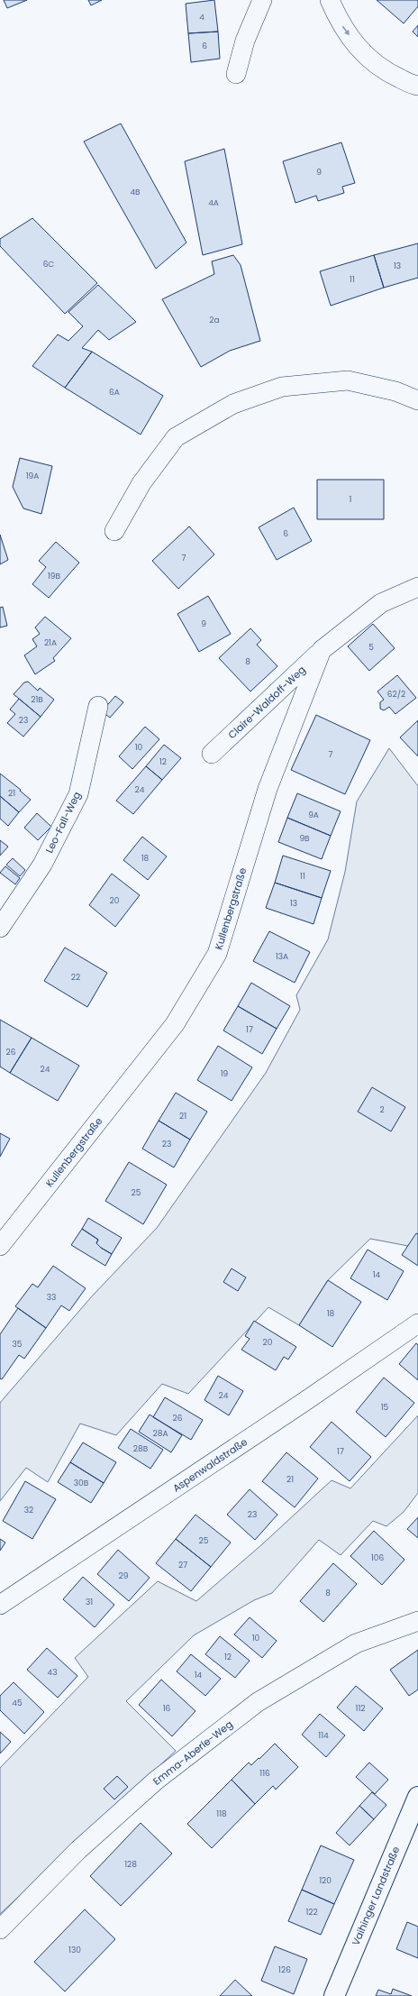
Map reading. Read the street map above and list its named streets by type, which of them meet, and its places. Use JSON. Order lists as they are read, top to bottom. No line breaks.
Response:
{"streets":{"street":["Claire-Waldoff-Weg","Leo-Fall-Weg","Kullenbergstraße","Aspenwaldstraße","Emma-Aberle-Weg","Vaihinger Landstraße"]},"crossings":[["Claire-Waldoff-Weg","Kullenbergstraße"]],"house_numbers":["4","6","9","4B","4A","6C","13","11","2a","6A","19A","1","6","7","19B","9","21A","5","8","62/2","21B","23","10","7","12","24","21","9A","9B","18","11","20","13","13A","22","17","26","24","19","2","21","23","25","14","33","18","20","35","24","15","26","28A","28B","17","21","30B","32","23","25","106","27","29","8","31","10","12","43","14","45","16","112","114","116","118","128","120","122","130","126"]}
